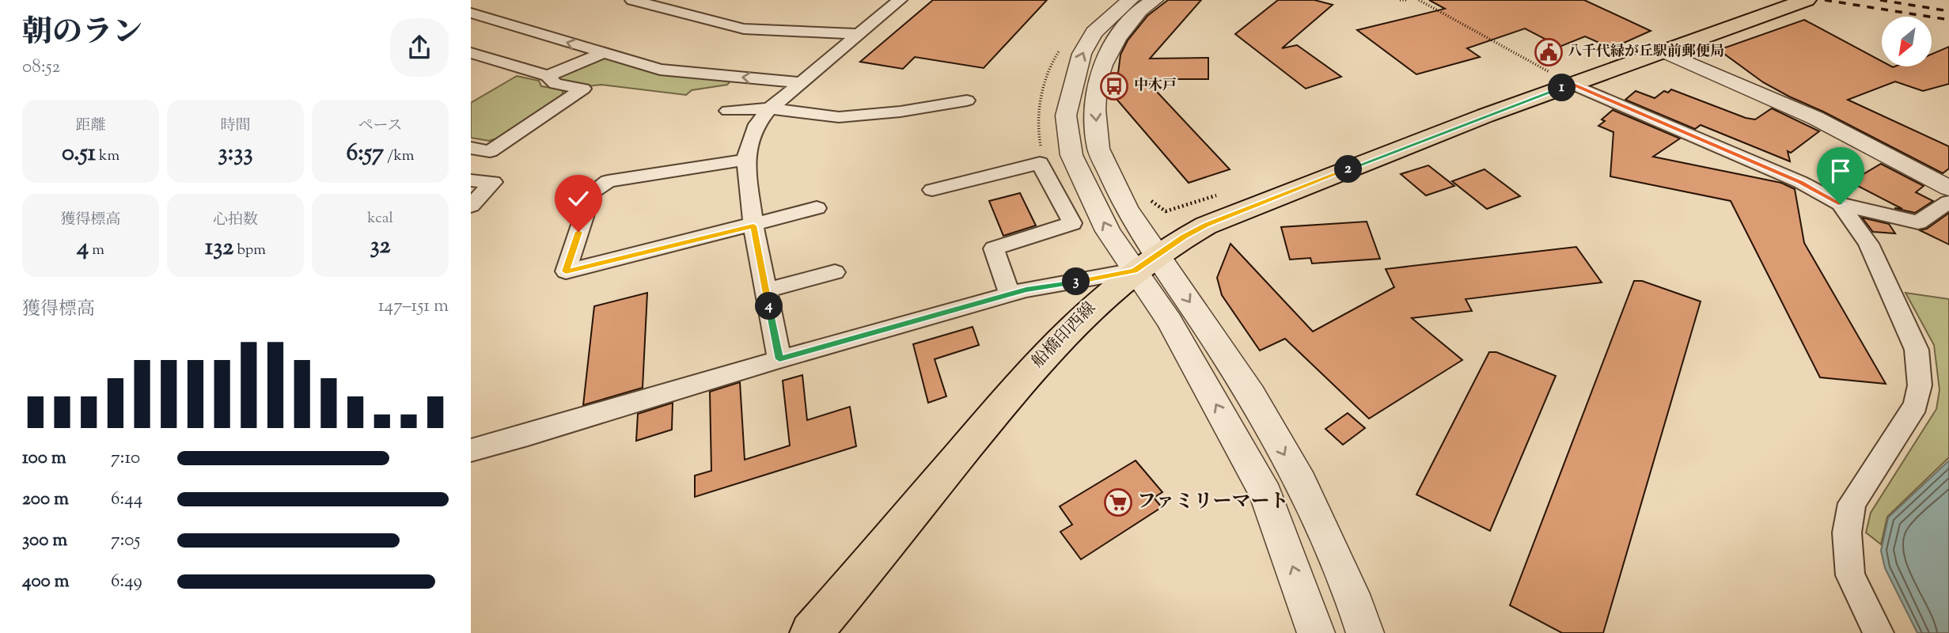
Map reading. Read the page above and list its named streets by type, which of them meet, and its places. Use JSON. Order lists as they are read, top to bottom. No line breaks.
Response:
{"streets":{"main road":["船橋印西線"]},"places":{"public building":["八千代緑が丘駅前郵便局"],"bus stop":["中木戸"],"supermarket":["ファミリーマート"]},"north":"bottom left","page":{"heading":["朝のラン","08:52"],"pins":["1","2","3","4"],"stats":[["距離","0.51 km"],["時間","3:33"],["ペース","6:57 /km"],["獲得標高","4 m"],["心拍数","132 bpm"],["kcal","32"]],"chart":["獲得標高","147–151 m"],"list":[{"name":"100 m","note":"7:10"},{"name":"200 m","note":"6:44"},{"name":"300 m","note":"7:05"},{"name":"400 m","note":"6:49"}]}}
